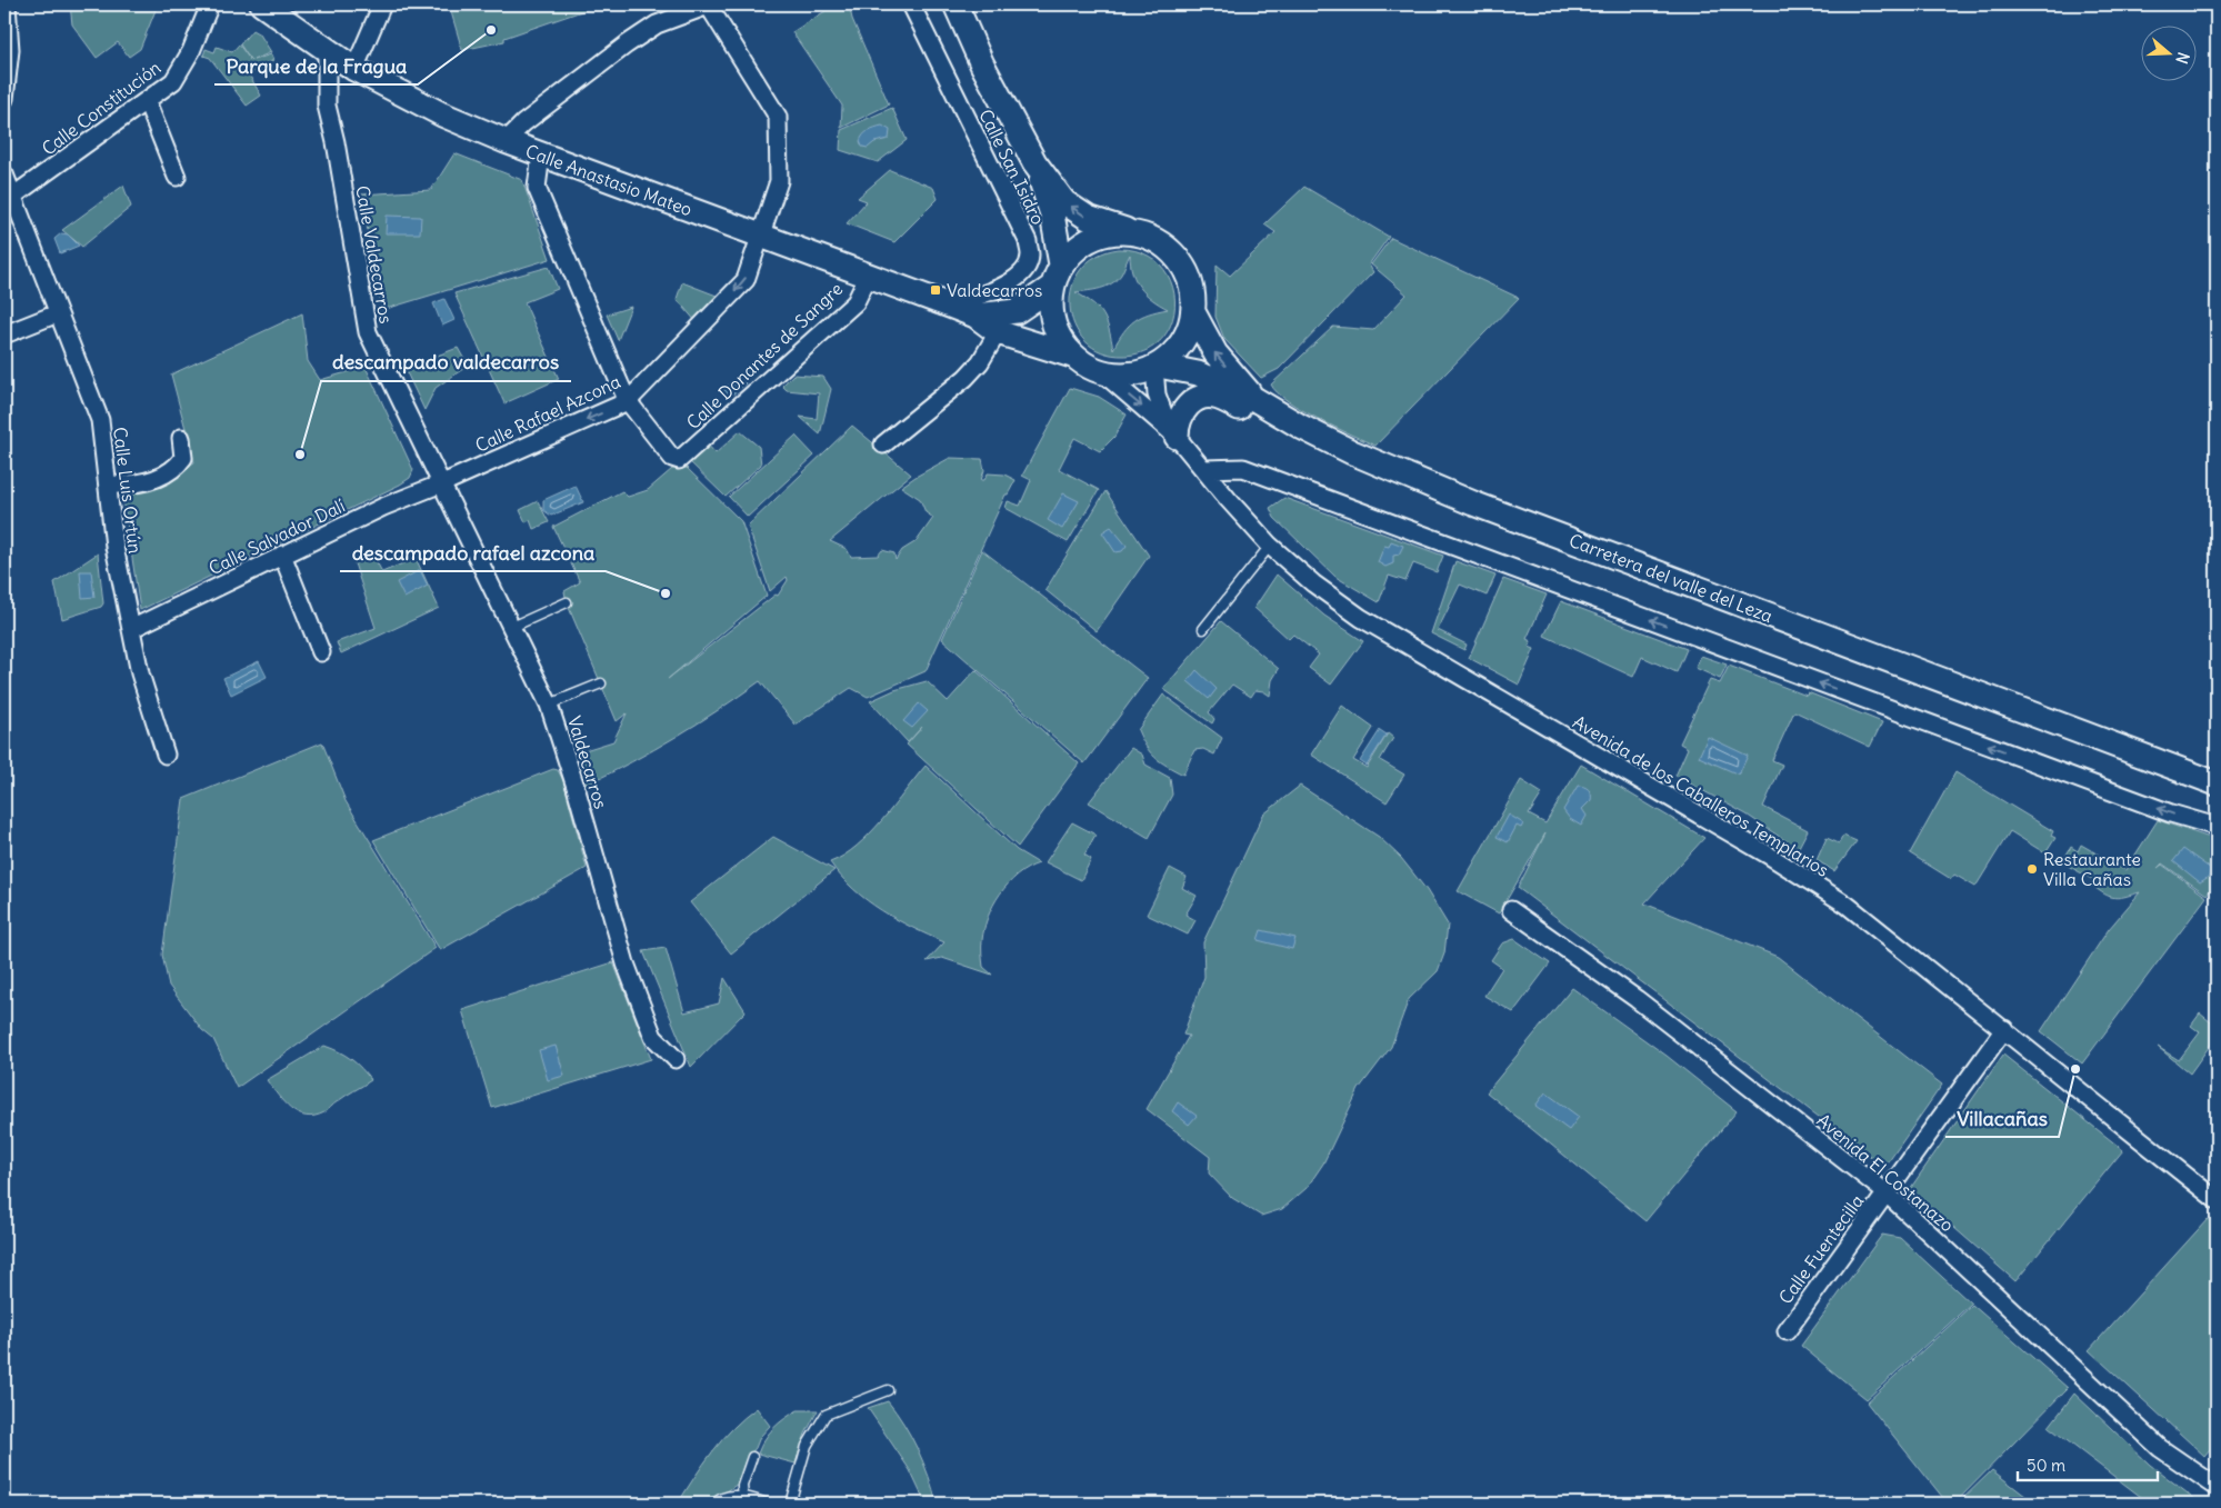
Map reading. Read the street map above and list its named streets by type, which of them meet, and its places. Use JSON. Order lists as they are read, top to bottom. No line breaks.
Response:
{"streets":{"main road":["Calle Anastasio Mateo","Carretera del valle del Leza"],"street":["Calle Constitución","Calle San Isidro","Calle Valdecarros","Calle Donantes de Sangre","Calle Rafael Azcona","Calle Luis Ortún","Calle Salvador Dalí","Valdecarros","Avenida de los Caballeros Templarios","Avenida El Costanazo","Calle Fuentecilla"]},"crossings":[["Calle Constitución","Calle Luis Ortún"],["Calle San Isidro","Calle Anastasio Mateo"],["Calle Anastasio Mateo","Calle Valdecarros"],["Calle Anastasio Mateo","Calle Donantes de Sangre"],["Calle Anastasio Mateo","Calle Rafael Azcona"],["Calle Valdecarros","Calle Rafael Azcona"],["Calle Valdecarros","Calle Salvador Dalí"],["Calle Valdecarros","Valdecarros"],["Calle Donantes de Sangre","Calle Rafael Azcona"],["Calle Rafael Azcona","Calle Salvador Dalí"],["Calle Rafael Azcona","Valdecarros"],["Calle Luis Ortún","Calle Salvador Dalí"],["Calle Salvador Dalí","Valdecarros"],["Avenida de los Caballeros Templarios","Calle Fuentecilla"],["Avenida El Costanazo","Calle Fuentecilla"]],"one_way":["Calle Rafael Azcona"],"places":{"other":["Parque de la Fragua","descampado valdecarros","descampado rafael azcona","Restaurante Villa Cañas","Villacañas"],"transit":["Valdecarros"]},"scale_bar":"50 m","north":"right"}
